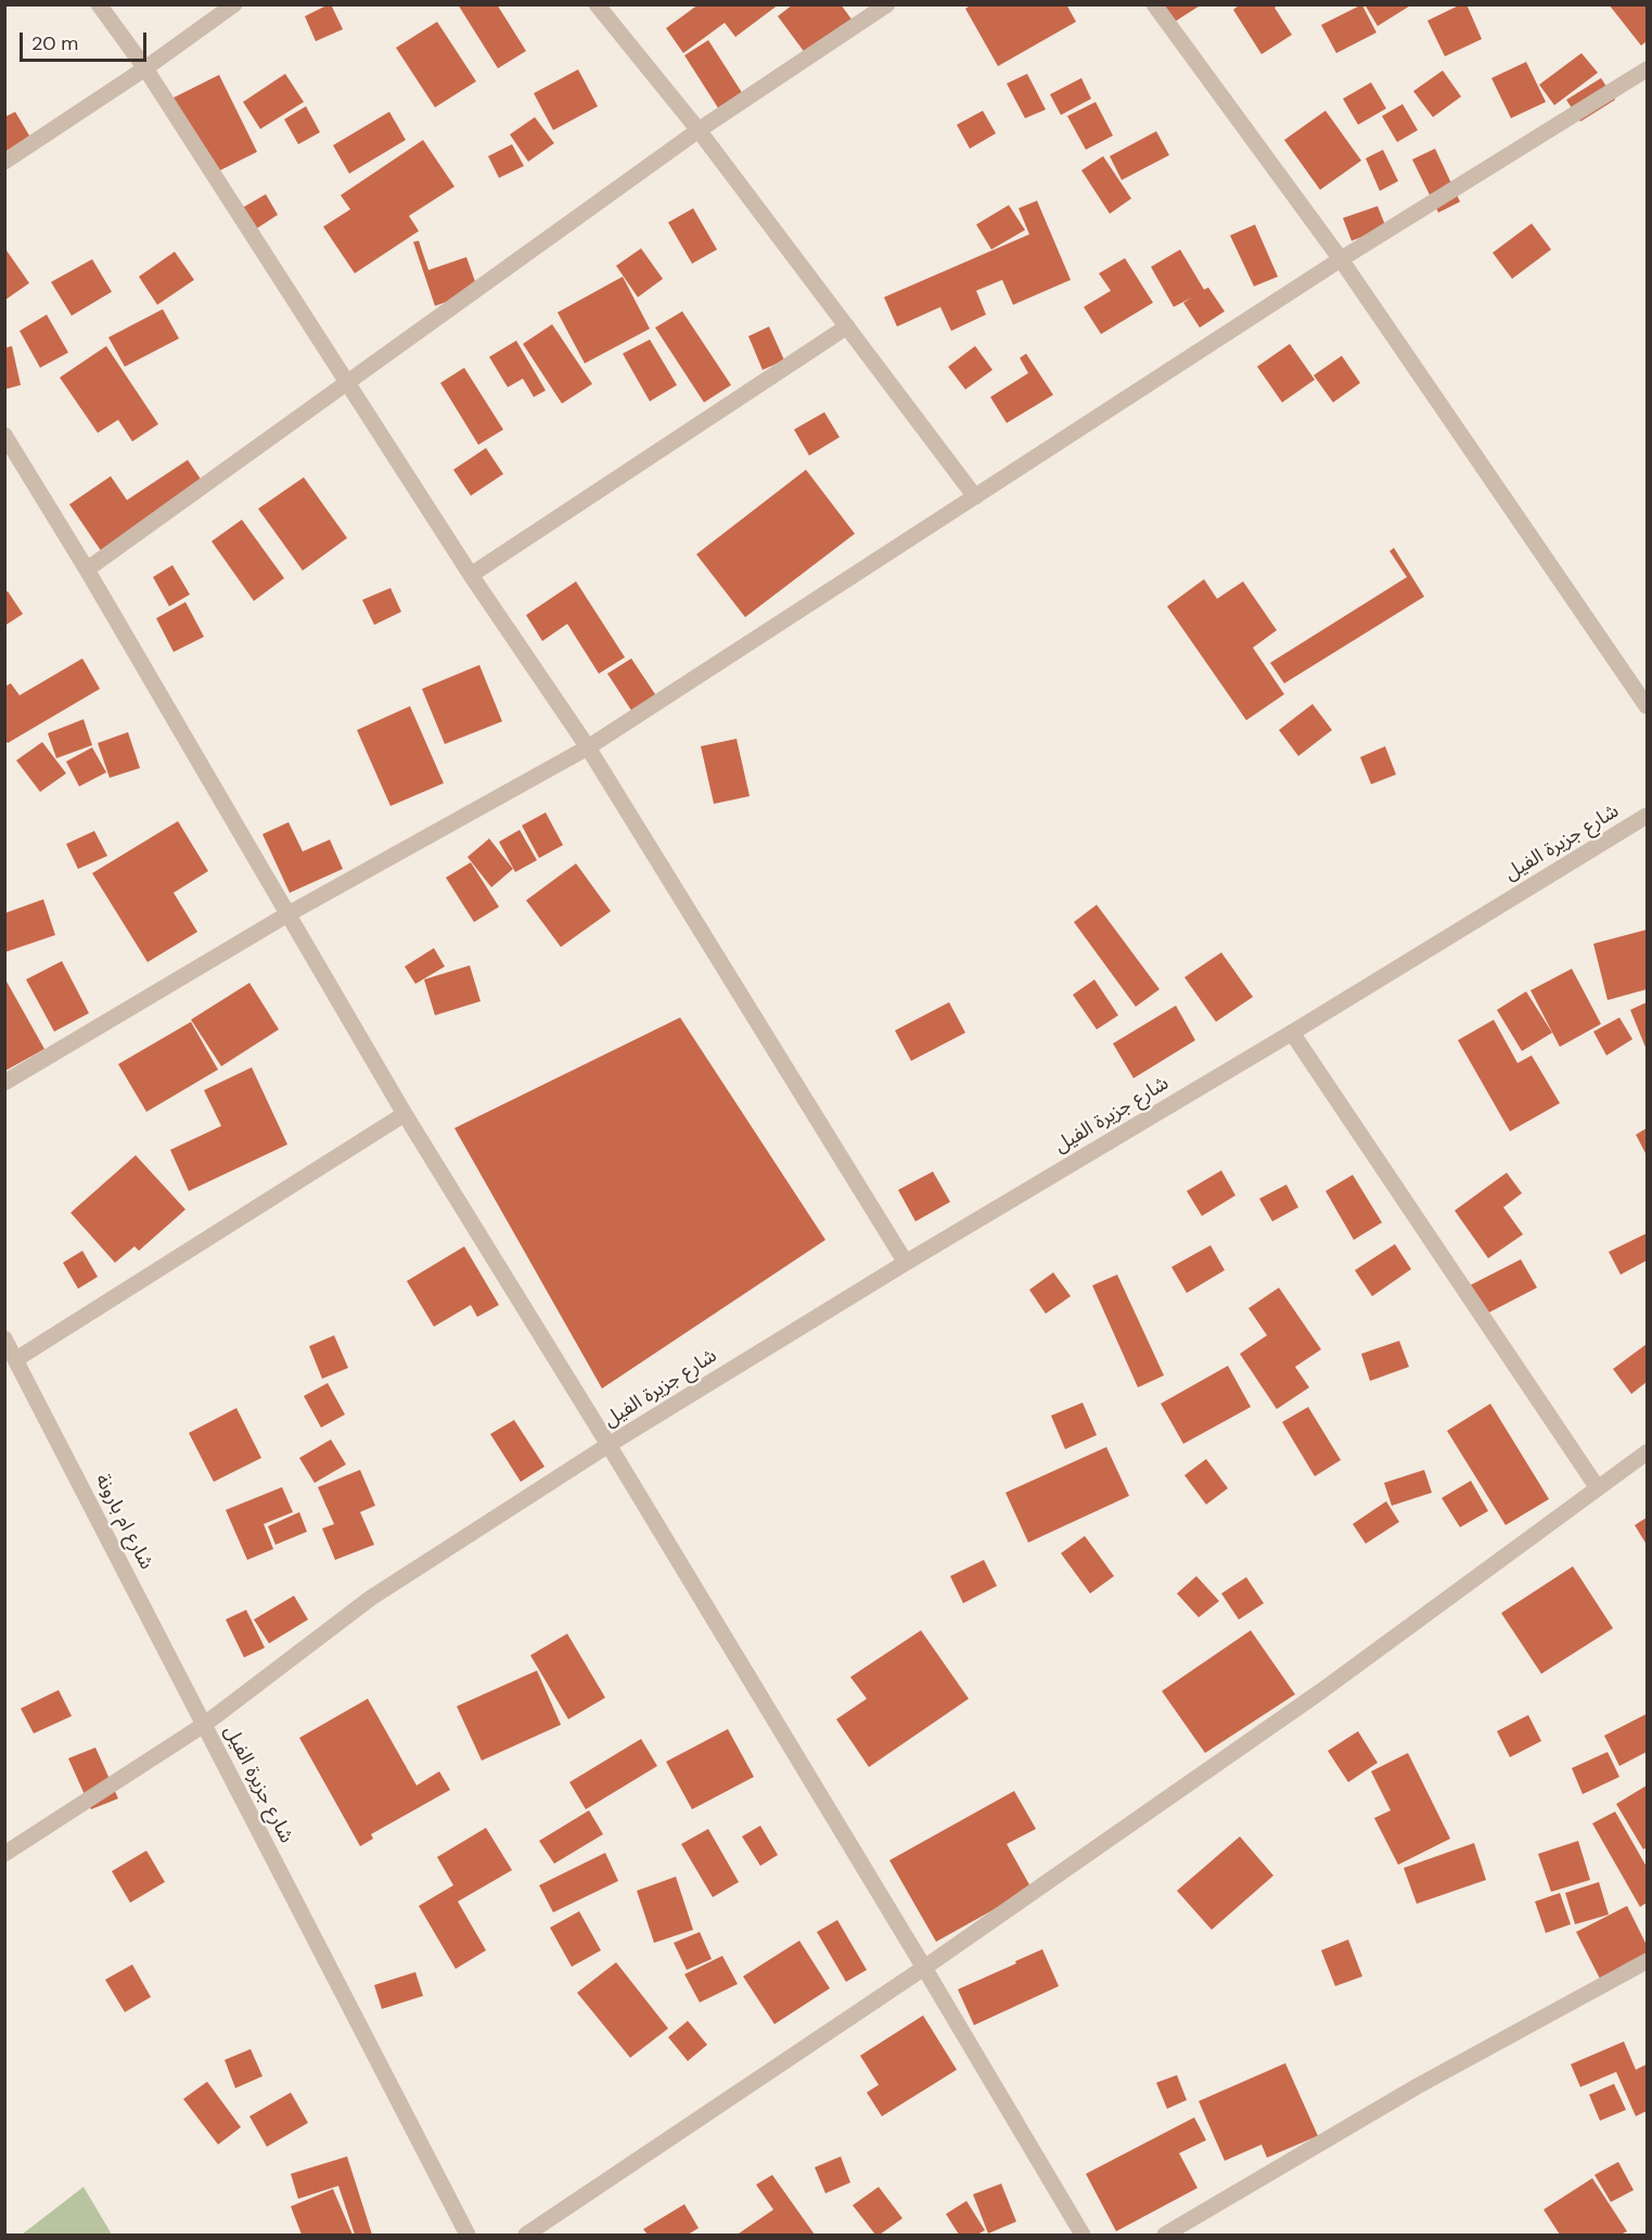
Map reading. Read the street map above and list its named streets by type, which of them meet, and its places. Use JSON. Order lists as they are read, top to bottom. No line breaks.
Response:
{"streets":{"street":["شارع جزيرة الفيل","شارع ام بارونة"]},"crossings":[["شارع جزيرة الفيل","شارع ام بارونة"]],"scale_bar":"20 m"}
